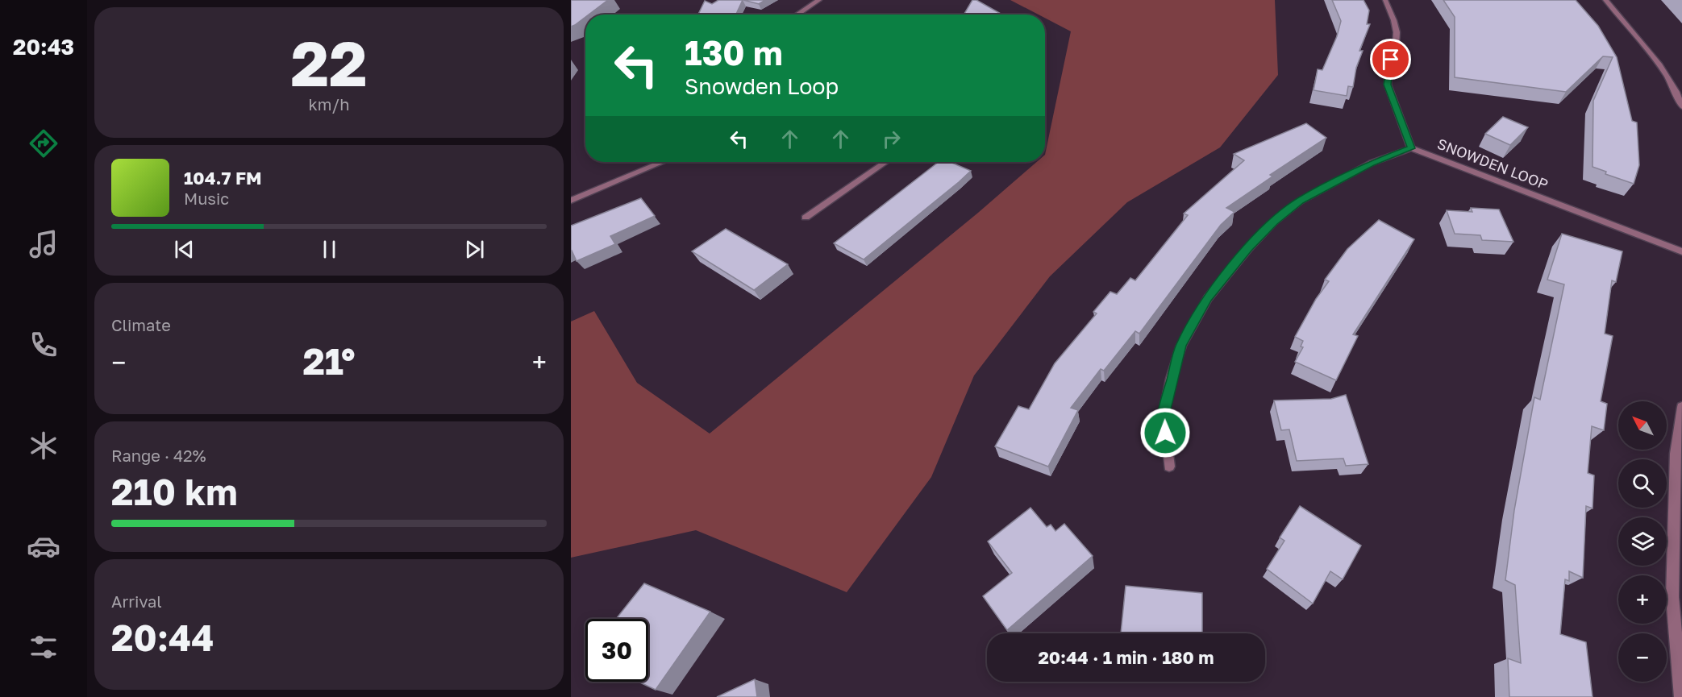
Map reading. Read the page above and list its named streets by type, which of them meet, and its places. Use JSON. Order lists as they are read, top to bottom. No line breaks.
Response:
{"streets":{"street":["SNOWDEN LOOP"]},"north":"top left","page":{"tabs":"20:43","tile":[["22","km/h"],"Climate",["Range · 42%","210 km"],["Arrival","20:44"]],"turn":["130 m","Snowden Loop"],"song":["104.7 FM","Music"],"heat":["−","21°","+"],"map_buttons":["+","−"],"limit":"30","trip":"20:44 · 1 min · 180 m"}}
